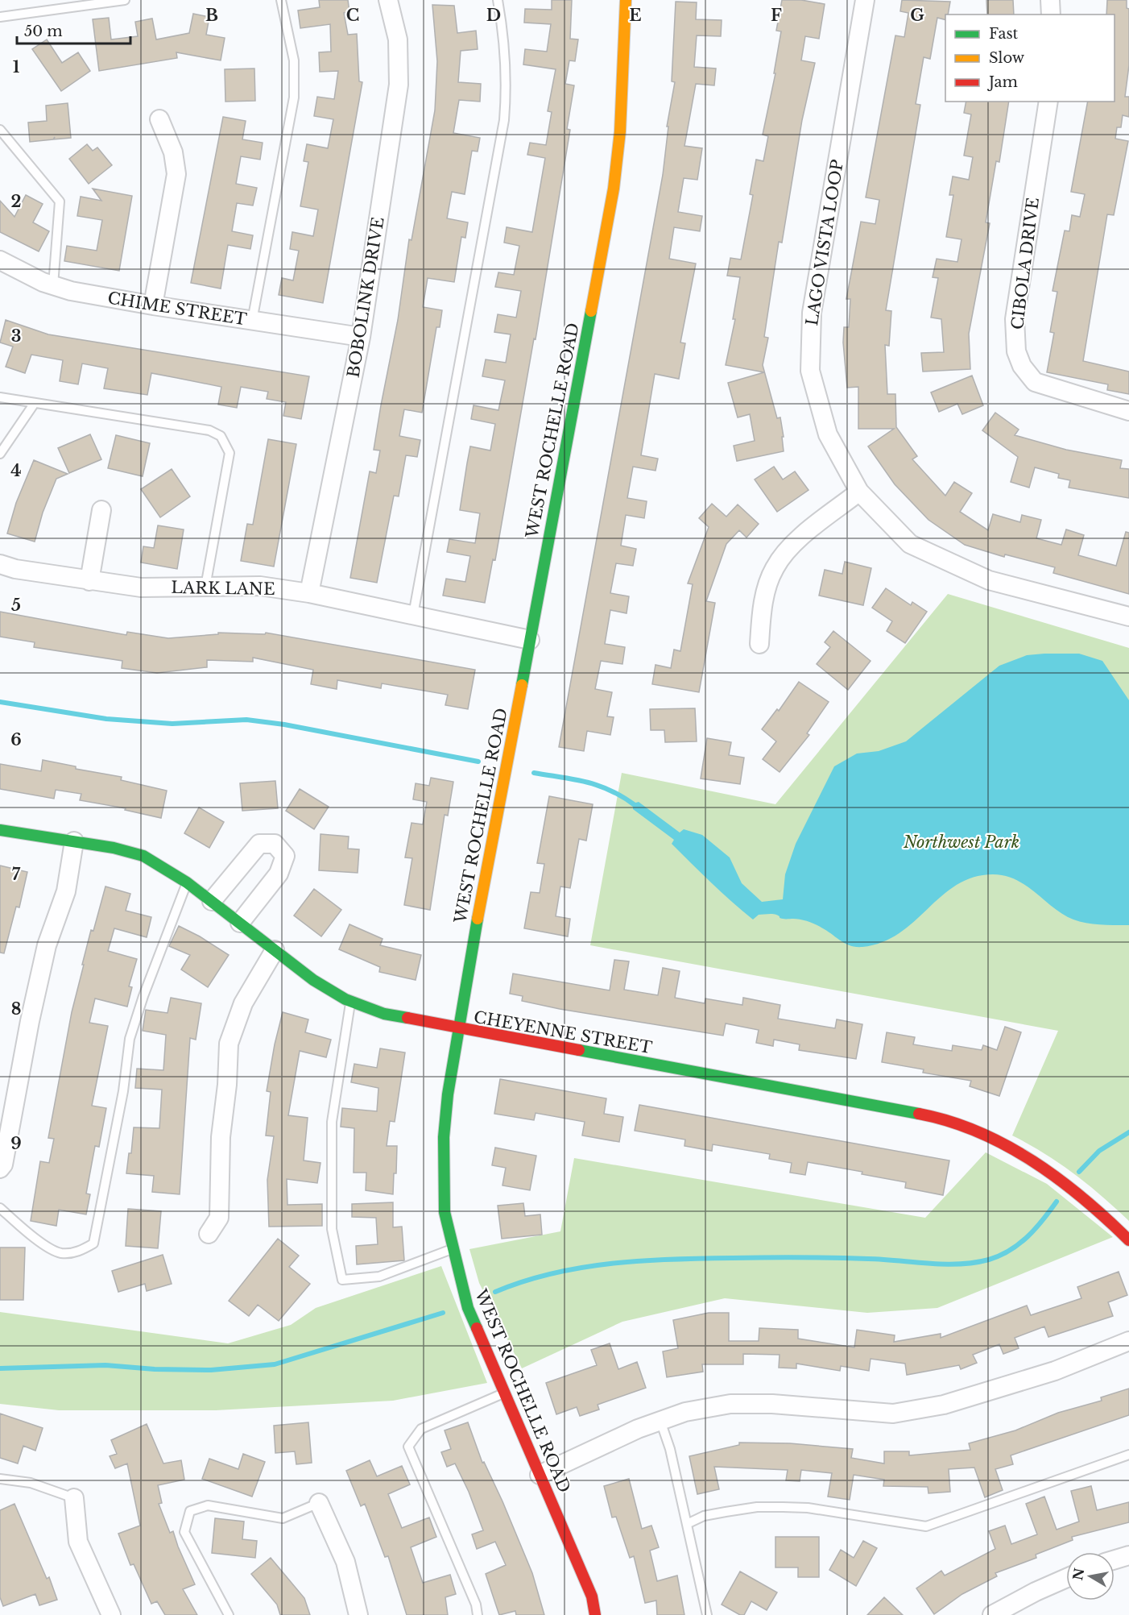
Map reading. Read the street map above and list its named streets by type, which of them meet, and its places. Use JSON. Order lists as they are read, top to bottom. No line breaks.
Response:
{"streets":{"street":["LAGO VISTA LOOP","CIBOLA DRIVE","BOBOLINK DRIVE","CHIME STREET","WEST ROCHELLE ROAD","LARK LANE","CHEYENNE STREET"]},"crossings":[["BOBOLINK DRIVE","CHIME STREET"],["BOBOLINK DRIVE","LARK LANE"],["WEST ROCHELLE ROAD","LARK LANE"],["WEST ROCHELLE ROAD","CHEYENNE STREET"]],"parks":["Northwest Park"],"legend":["Fast","Slow","Jam"],"scale_bar":"50 m","north":"left","grid":{"columns":["B","C","D","E","F","G"],"rows":["1","2","3","4","5","6","7","8","9"]}}
